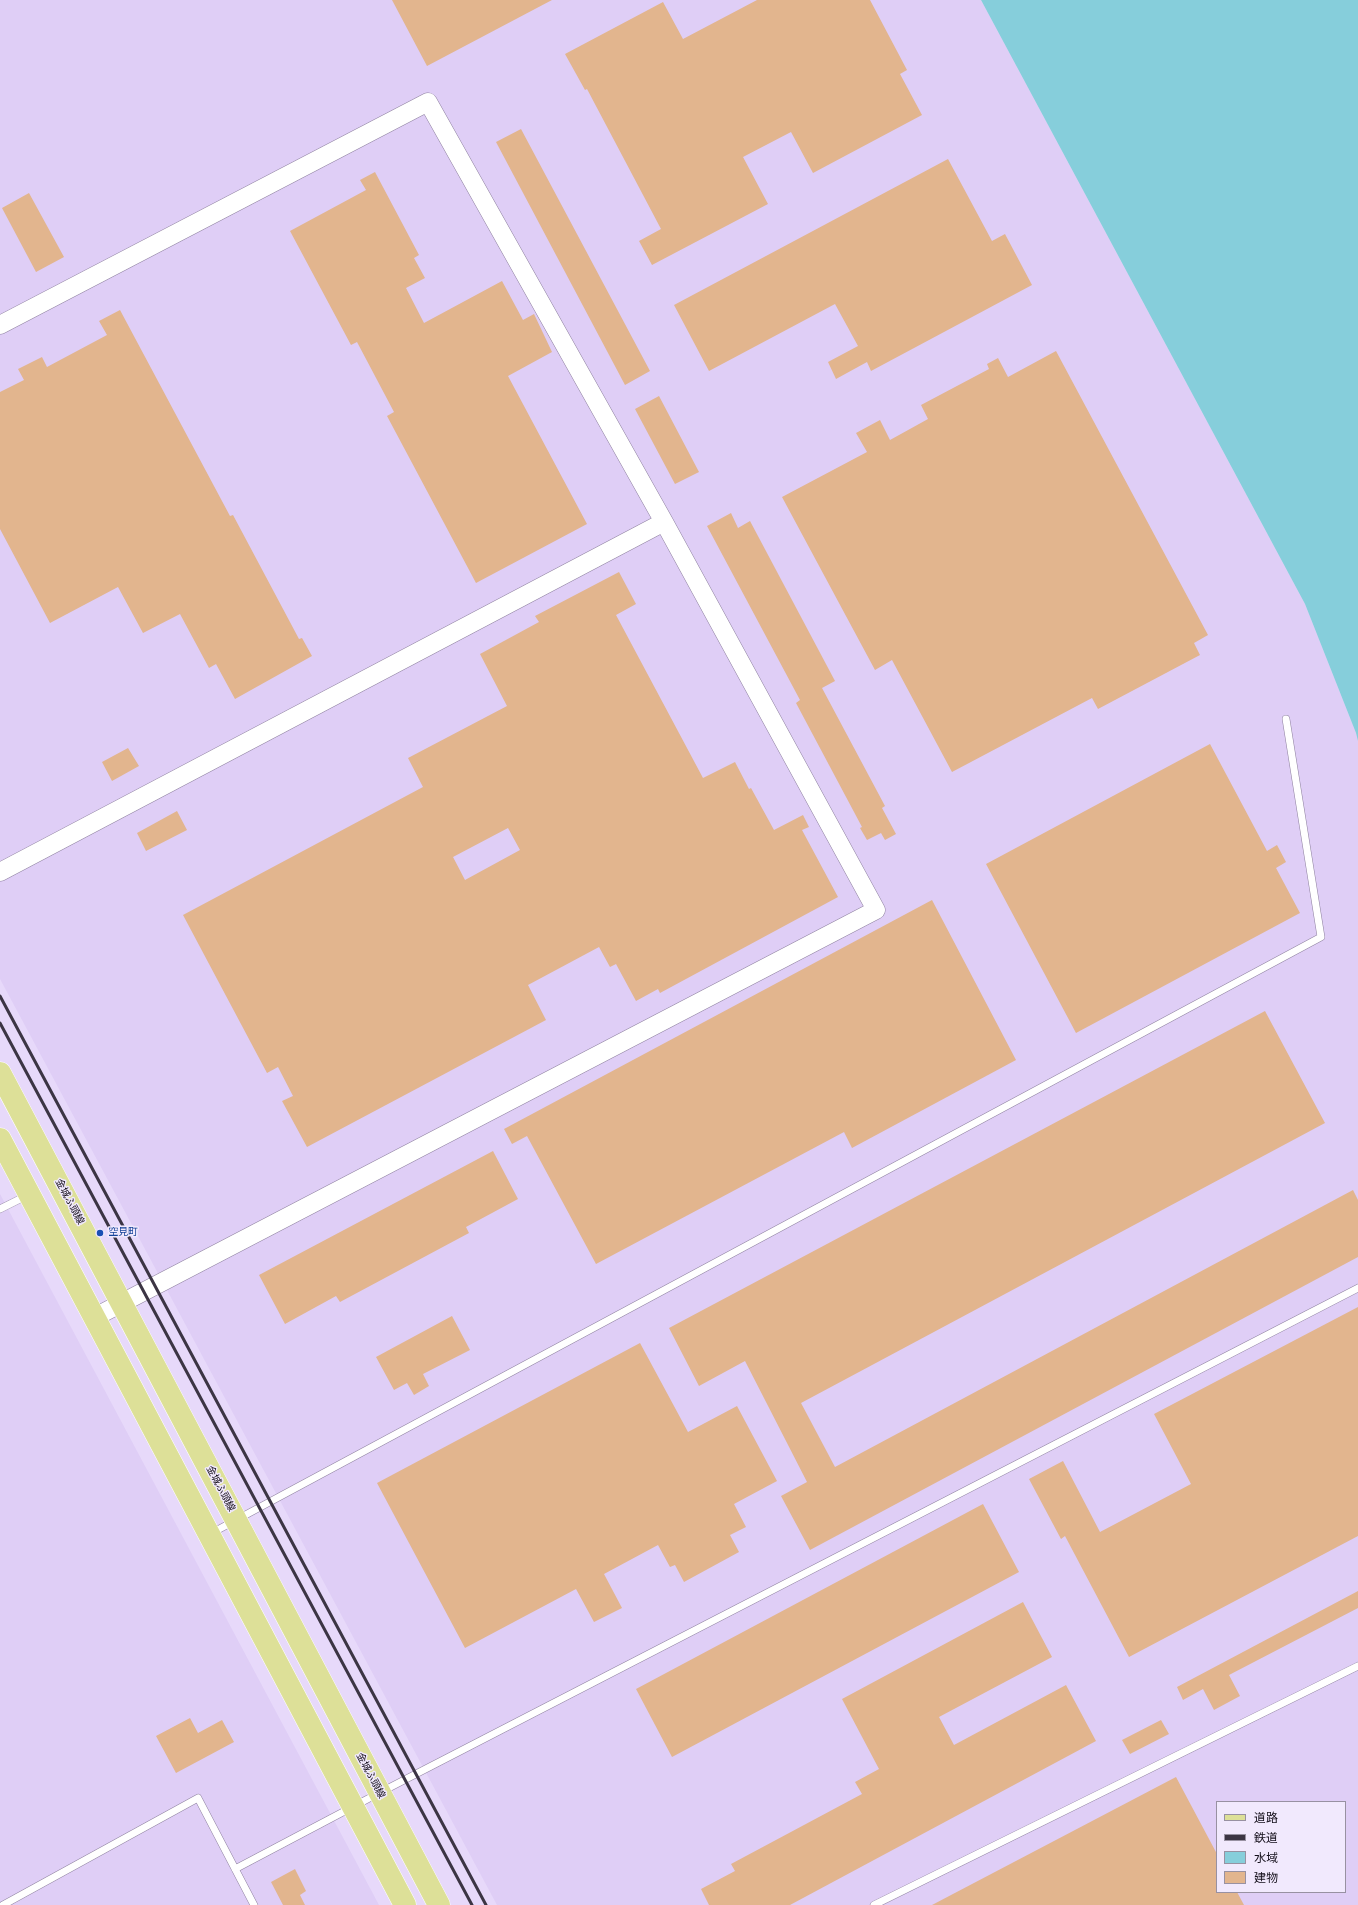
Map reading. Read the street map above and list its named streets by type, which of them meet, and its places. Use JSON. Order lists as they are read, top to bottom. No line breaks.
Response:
{"streets":{"main road":["金城ふ頭線"]},"places":["空見町"],"legend":["道路","鉄道","水域","建物"]}
